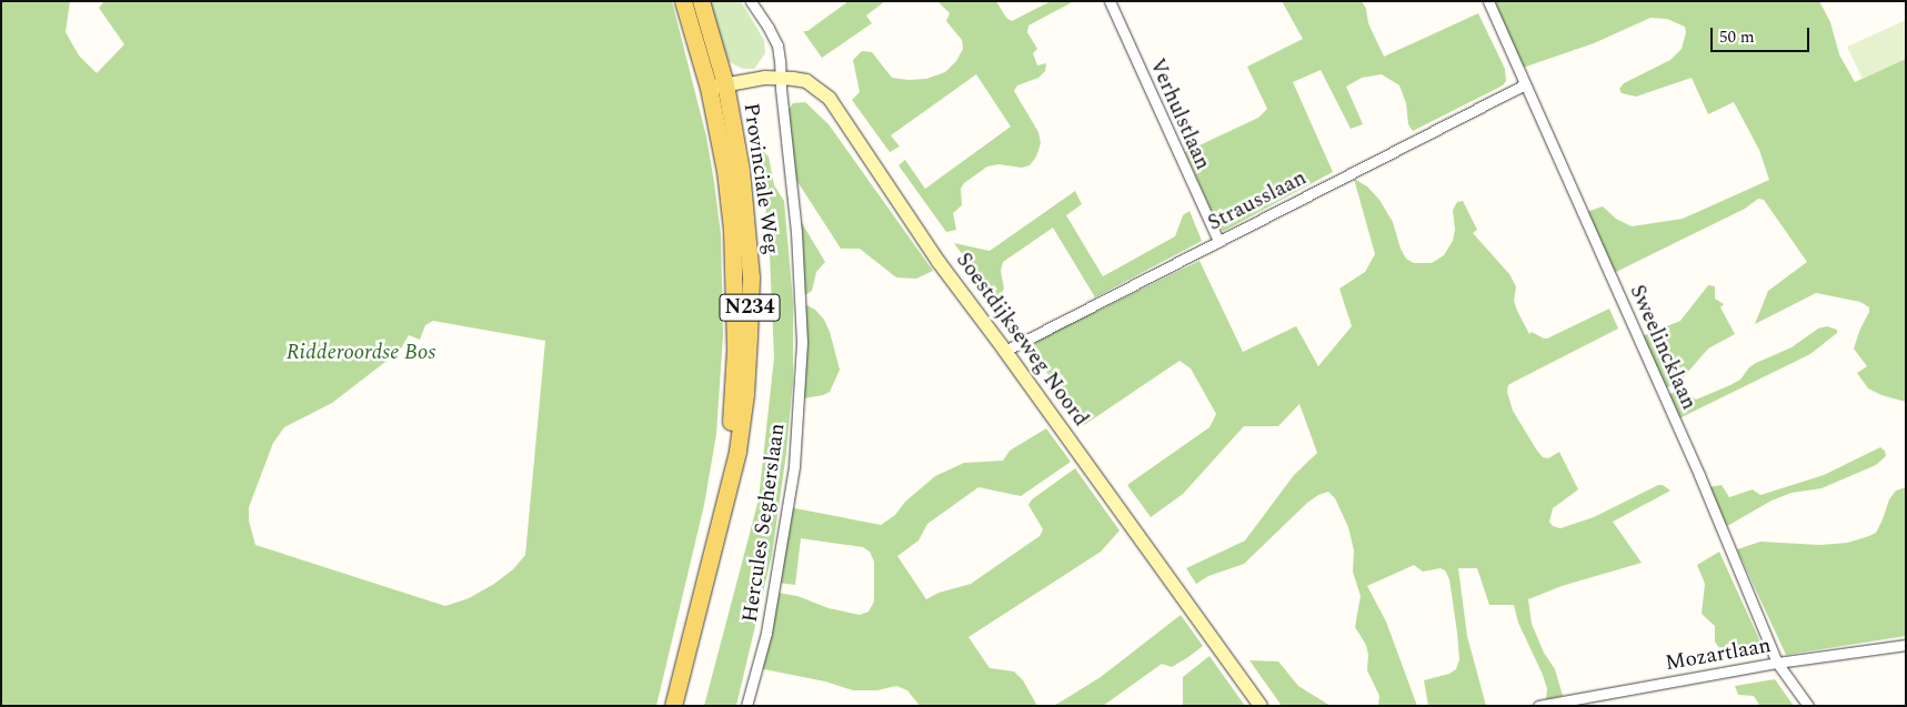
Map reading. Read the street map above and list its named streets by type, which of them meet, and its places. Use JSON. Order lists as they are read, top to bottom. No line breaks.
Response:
{"streets":{"main road":["Provinciale Weg","N234","Soestdijkseweg Noord"],"street":["Verhulstlaan","Strausslaan","Sweelincklaan","Hercules Segherslaan","Mozartlaan"]},"crossings":[["Verhulstlaan","Strausslaan"],["Provinciale Weg","Soestdijkseweg Noord"],["Strausslaan","Soestdijkseweg Noord"],["Strausslaan","Sweelincklaan"],["Soestdijkseweg Noord","Hercules Segherslaan"],["Sweelincklaan","Mozartlaan"]],"parks":["Ridderoordse Bos"],"scale_bar":"50 m"}
